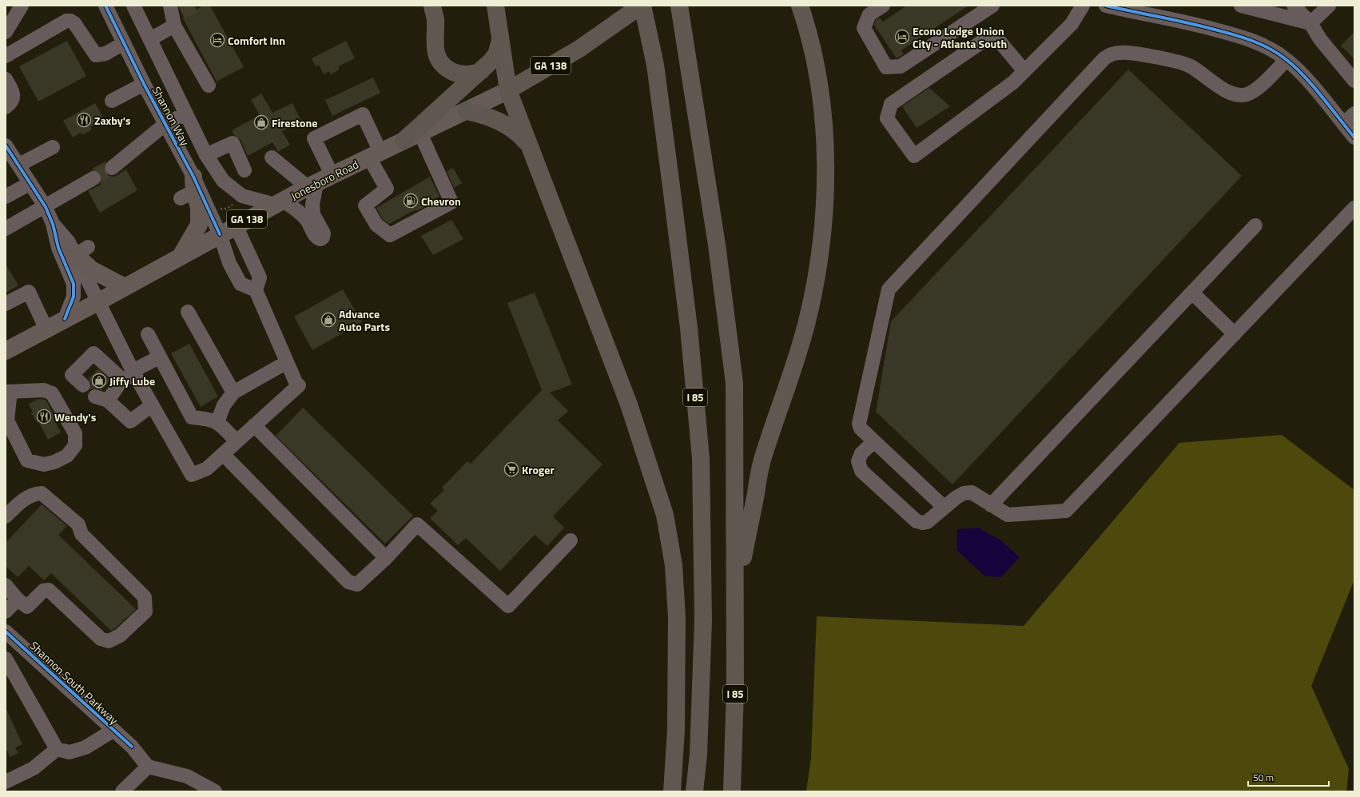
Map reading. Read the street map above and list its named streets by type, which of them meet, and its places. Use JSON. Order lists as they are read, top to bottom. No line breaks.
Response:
{"streets":{"highway":["GA 138","Jonesboro Road","I 85"],"street":["Shannon Way","Shannon South Parkway"]},"crossings":[["Shannon Way","Jonesboro Road"],["Jonesboro Road","I 85"]],"places":{"hotel":["Econo Lodge Union City - Atlanta South","Comfort Inn"],"restaurant":["Zaxby's","Wendy's"],"shop":["Firestone","Advance Auto Parts","Jiffy Lube"],"fuel station":["Chevron"],"supermarket":["Kroger"]},"scale_bar":"50 m"}
